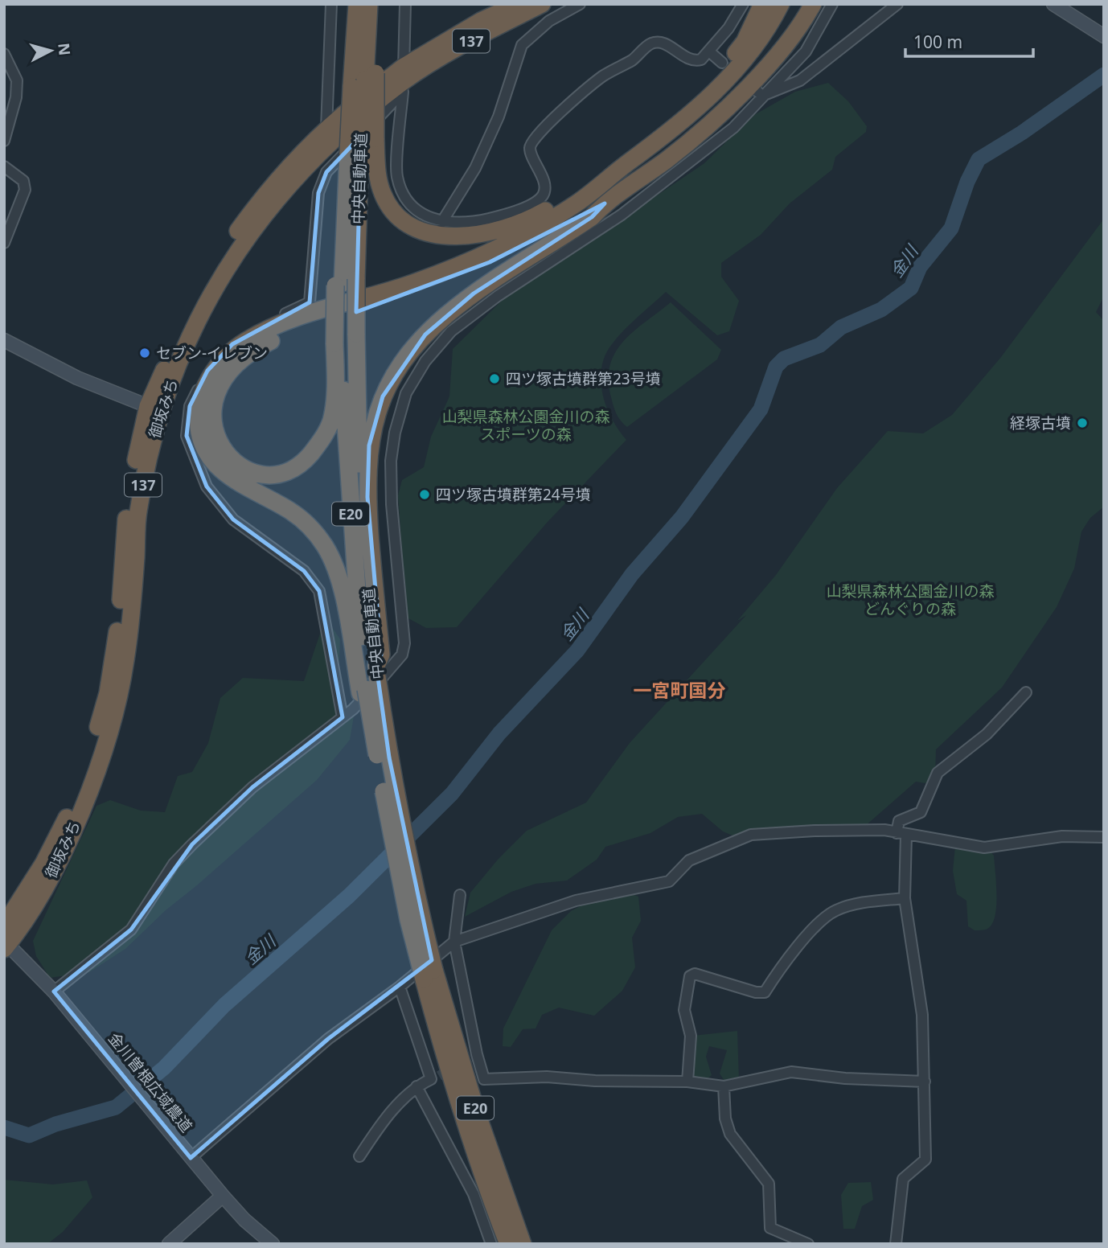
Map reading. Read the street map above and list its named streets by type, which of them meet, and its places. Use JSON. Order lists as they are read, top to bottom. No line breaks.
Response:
{"streets":{"highway":["137","中央自動車道","御坂みち","E20"],"street":["金川曽根広域農道"]},"crossings":[["御坂みち","金川曽根広域農道"]],"districts":["一宮町国分"],"water":["金川"],"parks":["山梨県森林公園金川の森 スポーツの森","山梨県森林公園金川の森 どんぐりの森"],"places":["セブン-イレブン","四ツ塚古墳群第23号墳","経塚古墳","四ツ塚古墳群第24号墳"],"scale_bar":"100 m","north":"right"}
